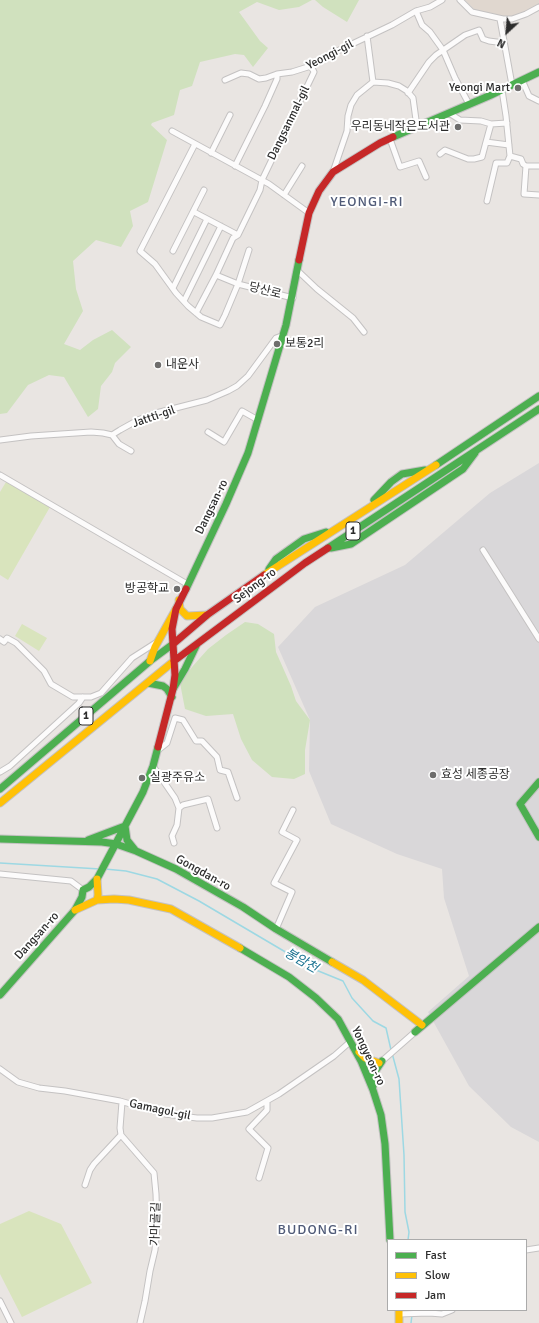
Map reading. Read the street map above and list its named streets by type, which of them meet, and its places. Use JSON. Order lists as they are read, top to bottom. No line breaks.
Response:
{"streets":{"main road":["Dangsan-ro","1","Sejong-ro","Gongdan-ro","Yongyeon-ro"],"street":["Yeongi-gil","Dangsanmal-gil","당산로","Jattti-gil","Gamagol-gil","가마골길"]},"crossings":[["Yeongi-gil","Dangsanmal-gil"],["당산로","Dangsan-ro"],["Jattti-gil","Dangsan-ro"],["Dangsan-ro","Sejong-ro"],["Dangsan-ro","Gongdan-ro"],["Yongyeon-ro","Gamagol-gil"]],"districts":["YEONGI-RI","BUDONG-RI"],"water":["봉암천"],"places":["Yeongi Mart","우리동네작은도서관","보통2리","내운사","방공학교","효성 세종공장","실광주유소"],"legend":["Fast","Slow","Jam"],"north":"bottom left"}
